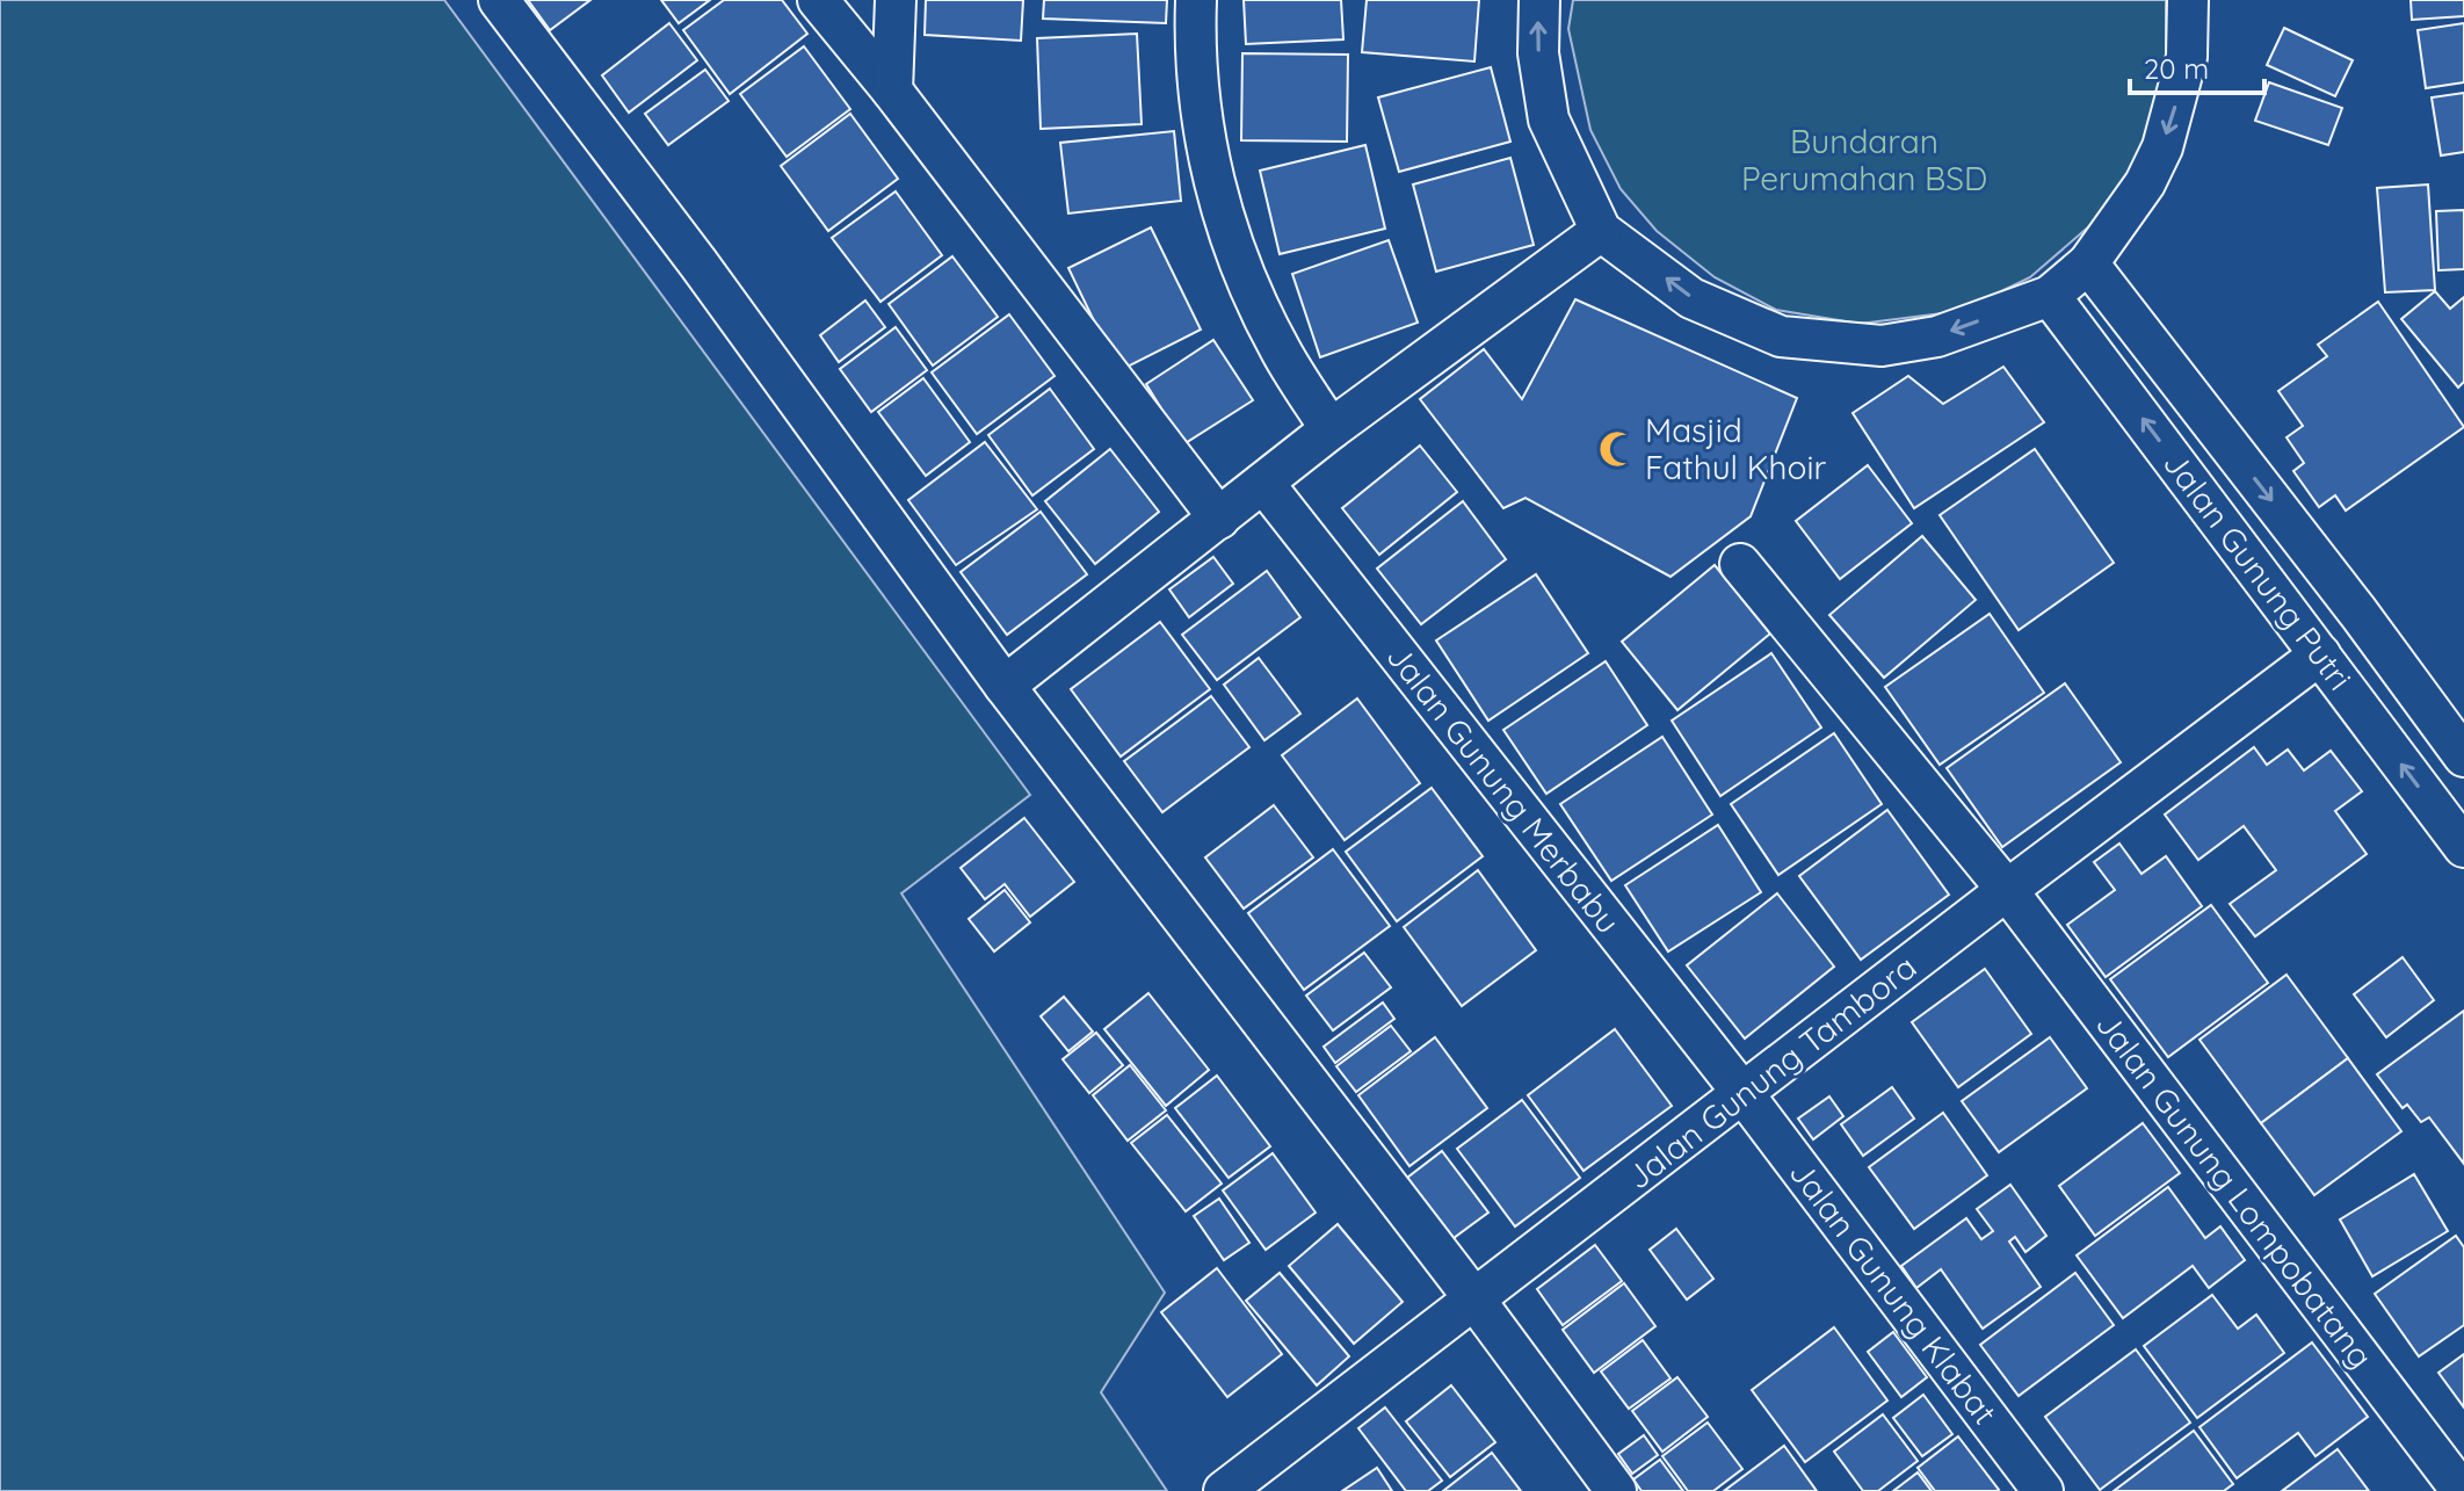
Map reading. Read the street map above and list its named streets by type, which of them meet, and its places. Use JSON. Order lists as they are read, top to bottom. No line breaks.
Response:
{"streets":{"street":["Jalan Gunung Putri","Jalan Gunung Merbabu","Jalan Gunung Tambora","Jalan Gunung Lompobatang","Jalan Gunung Klabat"]},"crossings":[["Jalan Gunung Putri","Jalan Gunung Tambora"],["Jalan Gunung Merbabu","Jalan Gunung Tambora"],["Jalan Gunung Merbabu","Jalan Gunung Klabat"],["Jalan Gunung Tambora","Jalan Gunung Lompobatang"],["Jalan Gunung Tambora","Jalan Gunung Klabat"]],"parks":["Bundaran Perumahan BSD"],"places":{"mosque":["Masjid Fathul Khoir"]},"scale_bar":"20 m"}
